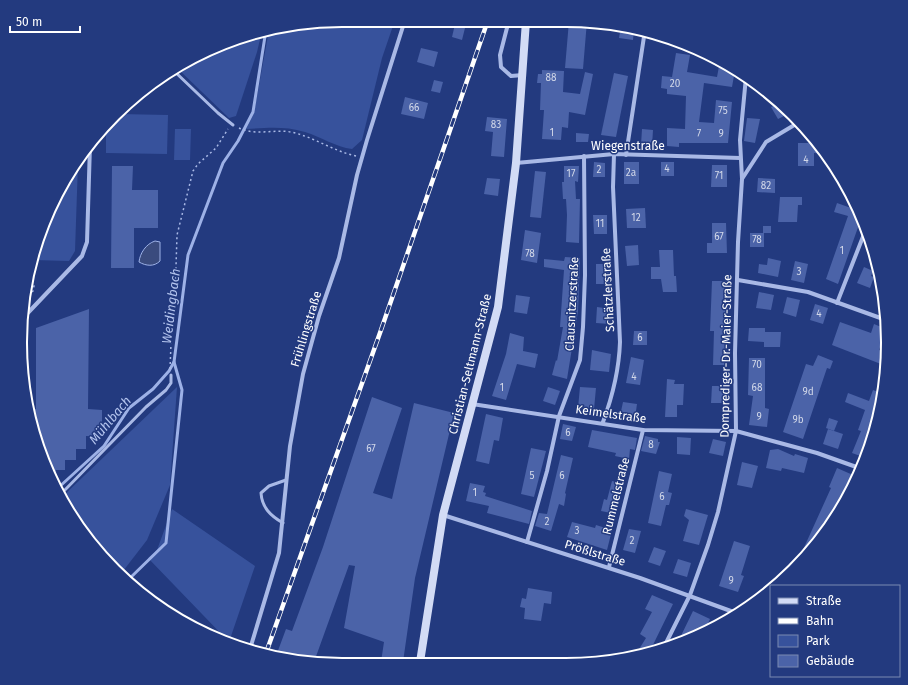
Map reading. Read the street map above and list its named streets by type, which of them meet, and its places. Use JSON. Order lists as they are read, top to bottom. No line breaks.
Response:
{"streets":{"main road":["Christian-Seltmann-Straße"],"street":["Wiegenstraße","Schätzlerstraße","Clausnitzerstraße","Frühlingstraße","Domprediger-Dr.-Maier-Straße","Keimelstraße","Rummelstraße","Prößlstraße"]},"crossings":[["Wiegenstraße","Schätzlerstraße"],["Wiegenstraße","Clausnitzerstraße"],["Wiegenstraße","Domprediger-Dr.-Maier-Straße"],["Wiegenstraße","Christian-Seltmann-Straße"],["Schätzlerstraße","Keimelstraße"],["Clausnitzerstraße","Keimelstraße"],["Clausnitzerstraße","Prößlstraße"],["Domprediger-Dr.-Maier-Straße","Keimelstraße"],["Domprediger-Dr.-Maier-Straße","Prößlstraße"],["Christian-Seltmann-Straße","Keimelstraße"],["Christian-Seltmann-Straße","Prößlstraße"],["Keimelstraße","Rummelstraße"],["Rummelstraße","Prößlstraße"]],"water":["Weidingbach","Mühlbach"],"house_numbers":["88","20","66","75","83","1","7","9","4","4","2","2a","17","71","82","12","11","67","78","1","78","3","4","6","70","4","1","68","9d","9","9b","6","8","67","5","6","1","6","2","3","2","9"],"legend":["Straße","Bahn","Park","Gebäude"],"scale_bar":"50 m"}
